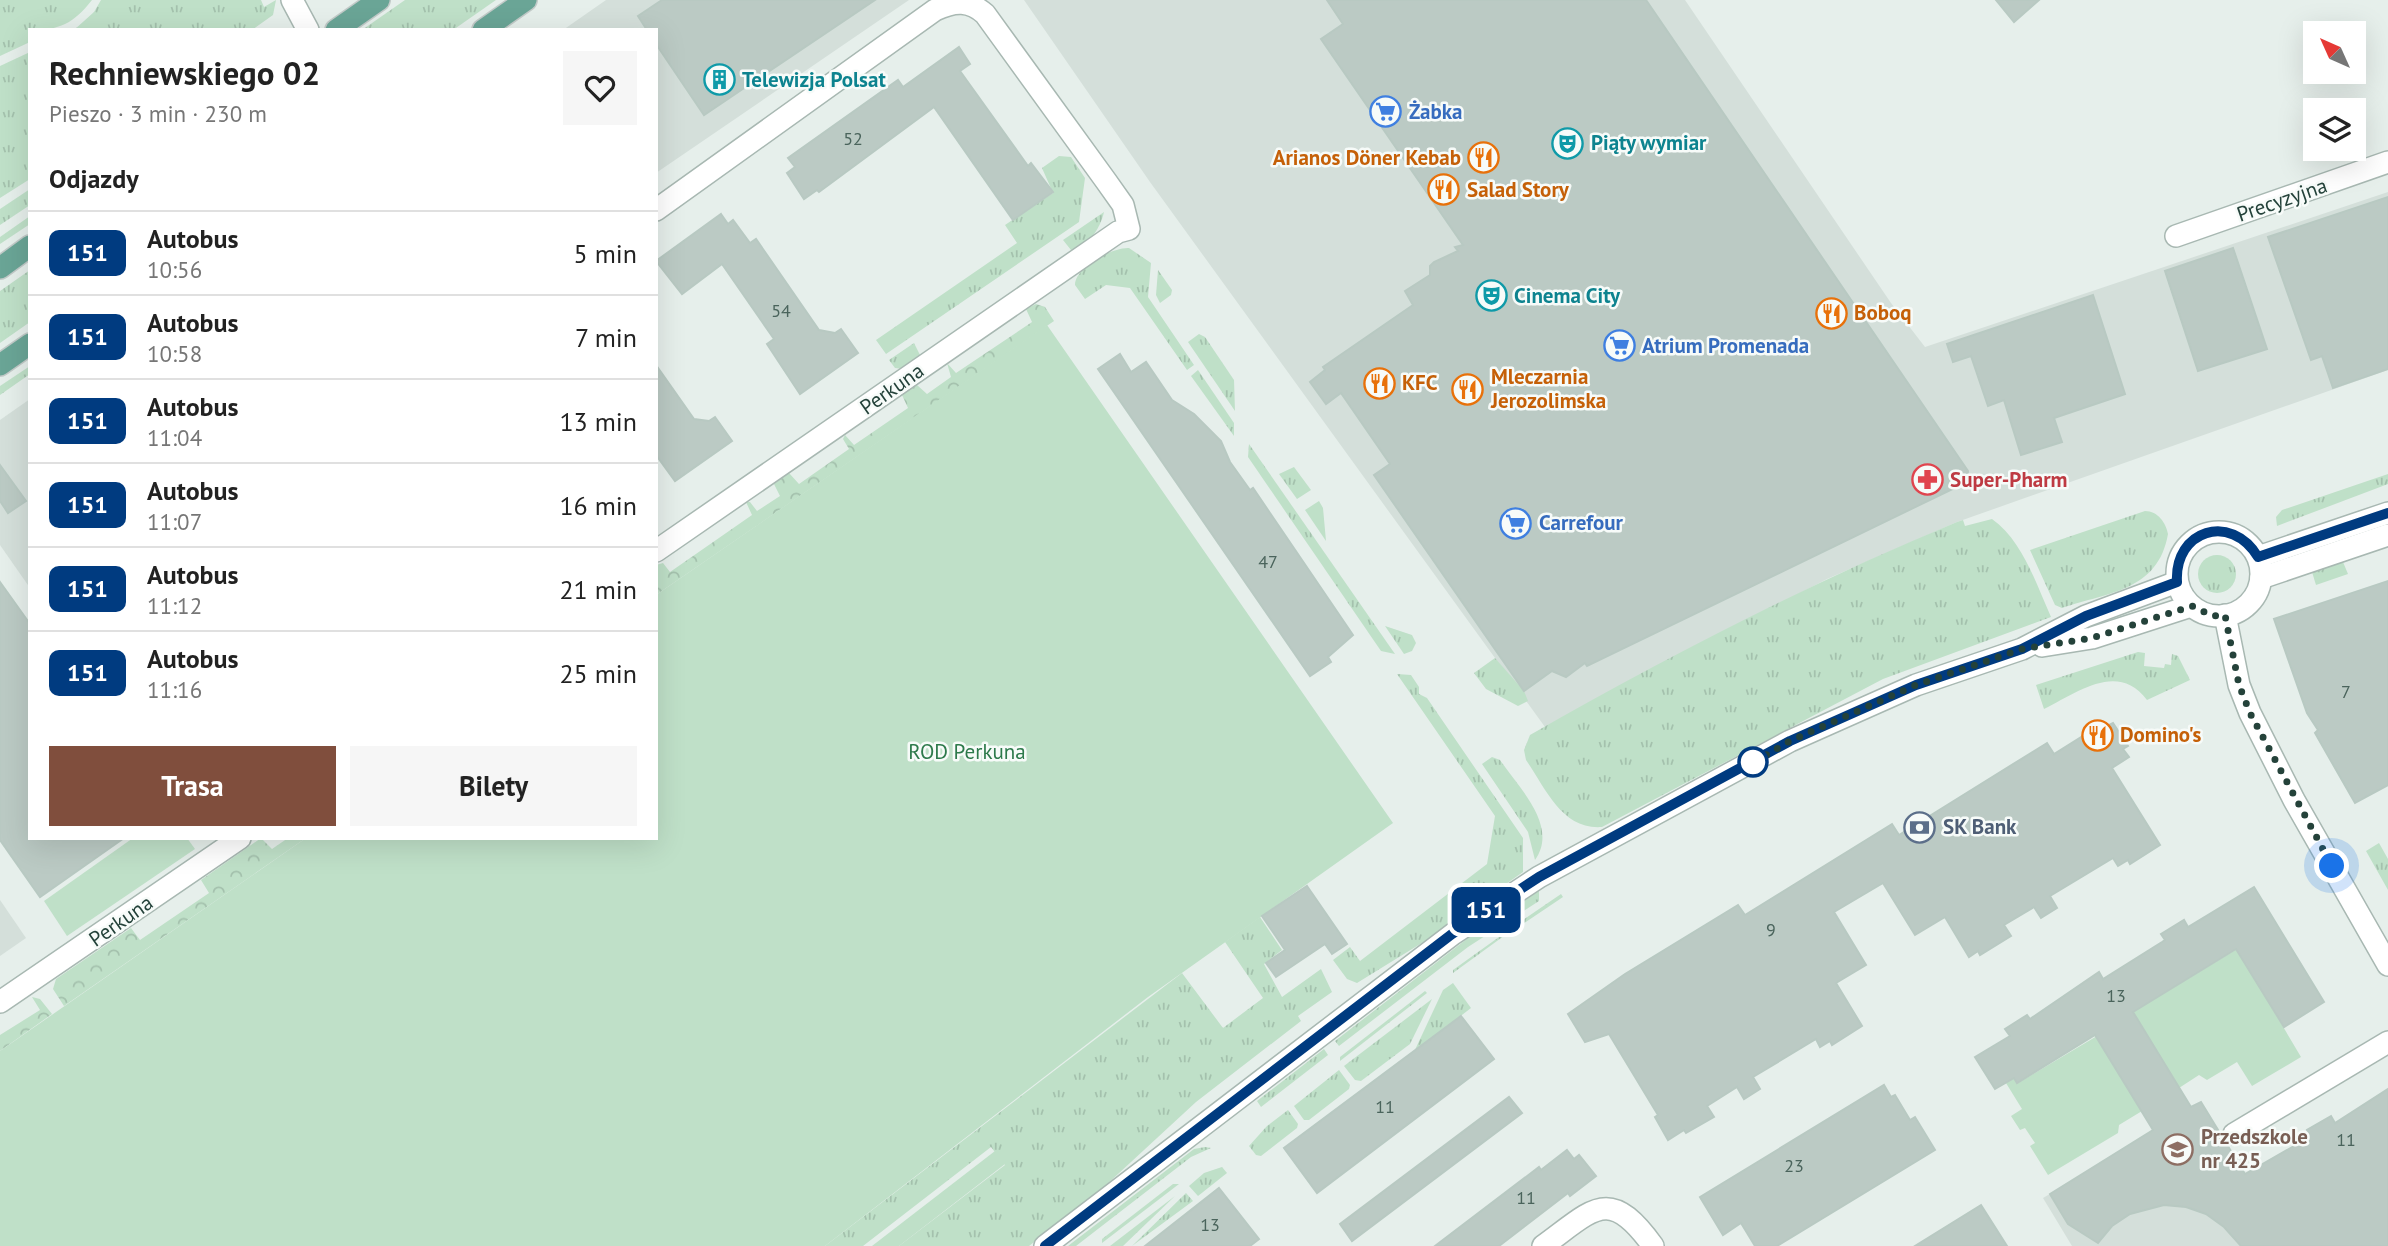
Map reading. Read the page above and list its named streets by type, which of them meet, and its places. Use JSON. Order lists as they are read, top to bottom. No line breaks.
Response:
{"streets":{"street":["Precyzyjna","Perkuna"]},"parks":["ROD Perkuna"],"places":{"building":["Telewizja Polsat"],"supermarket":["Żabka","Atrium Promenada","Carrefour"],"theatre":["Piąty wymiar","Cinema City"],"restaurant":["Arianos Döner Kebab","Salad Story","Boboq","KFC","Mleczarnia Jerozolimska","Domino's"],"pharmacy":["Super-Pharm"],"bank":["SK Bank"],"school or university":["Przedszkole nr 425"]},"lines":["bus line 151"],"house_numbers":["52","54","47","7","9","13","11","11","23","11","13"],"north":"top left","page":{"on_map":"151","heading":[["Rechniewskiego 02","Pieszo · 3 min · 230 m"],"Odjazdy"],"list":[{"mark":"151","name":"Autobus","note":"10:56","value":"5 min"},{"mark":"151","name":"Autobus","note":"10:58","value":"7 min"},{"mark":"151","name":"Autobus","note":"11:04","value":"13 min"},{"mark":"151","name":"Autobus","note":"11:07","value":"16 min"},{"mark":"151","name":"Autobus","note":"11:12","value":"21 min"},{"mark":"151","name":"Autobus","note":"11:16","value":"25 min"}],"buttons":["Trasa","Bilety"]}}
